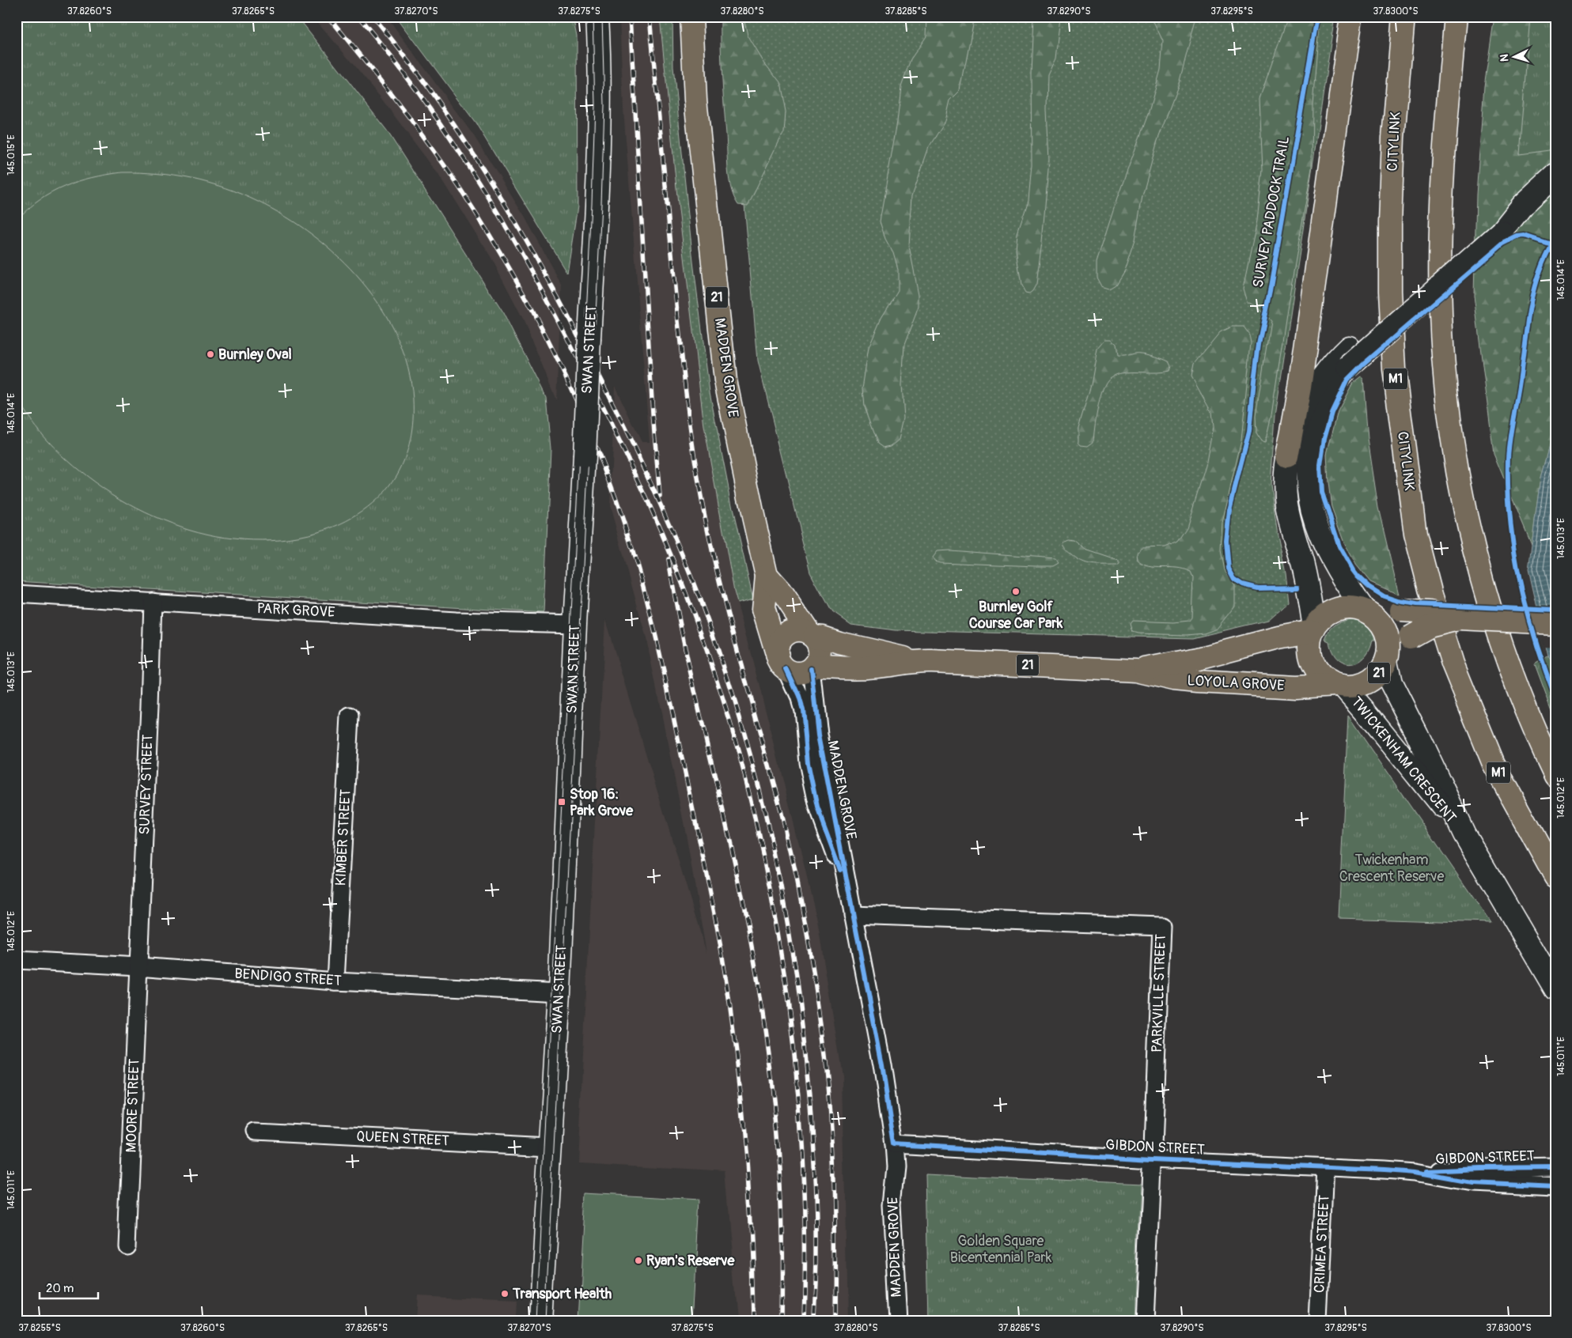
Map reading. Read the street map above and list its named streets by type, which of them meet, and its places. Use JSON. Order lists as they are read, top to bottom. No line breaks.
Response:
{"streets":{"main road":["CITYLINK","21","SWAN STREET","MADDEN GROVE","M1","LOYOLA GROVE","TWICKENHAM CRESCENT"],"street":["PARK GROVE","SURVEY STREET","KIMBER STREET","BENDIGO STREET","PARKVILLE STREET","MOORE STREET","QUEEN STREET","GIBDON STREET","CRIMEA STREET"],"cycle path":["SURVEY PADDOCK TRAIL"]},"crossings":[["21","MADDEN GROVE"],["21","LOYOLA GROVE"],["21","TWICKENHAM CRESCENT"],["SWAN STREET","PARK GROVE"],["SWAN STREET","BENDIGO STREET"],["SWAN STREET","QUEEN STREET"],["MADDEN GROVE","LOYOLA GROVE"],["MADDEN GROVE","PARKVILLE STREET"],["MADDEN GROVE","GIBDON STREET"],["PARK GROVE","SURVEY STREET"],["LOYOLA GROVE","TWICKENHAM CRESCENT"],["SURVEY STREET","BENDIGO STREET"],["SURVEY STREET","MOORE STREET"],["KIMBER STREET","BENDIGO STREET"],["BENDIGO STREET","MOORE STREET"],["PARKVILLE STREET","GIBDON STREET"],["GIBDON STREET","CRIMEA STREET"]],"parks":["Twickenham Crescent Reserve","Golden Square Bicentennial Park"],"places":{"other":["Burnley Oval","Burnley Golf Course Car Park","Ryan's Reserve","Transport Health"],"transit":["Stop 16: Park Grove"]},"scale_bar":"20 m","north":"left","coordinates":["37.8260°S","37.8265°S","37.8270°S","37.8275°S","37.8280°S","37.8285°S","37.8290°S","37.8295°S","37.8300°S","145.015°E","145.014°E","145.013°E","145.012°E","145.011°E","37.8255°S"]}
